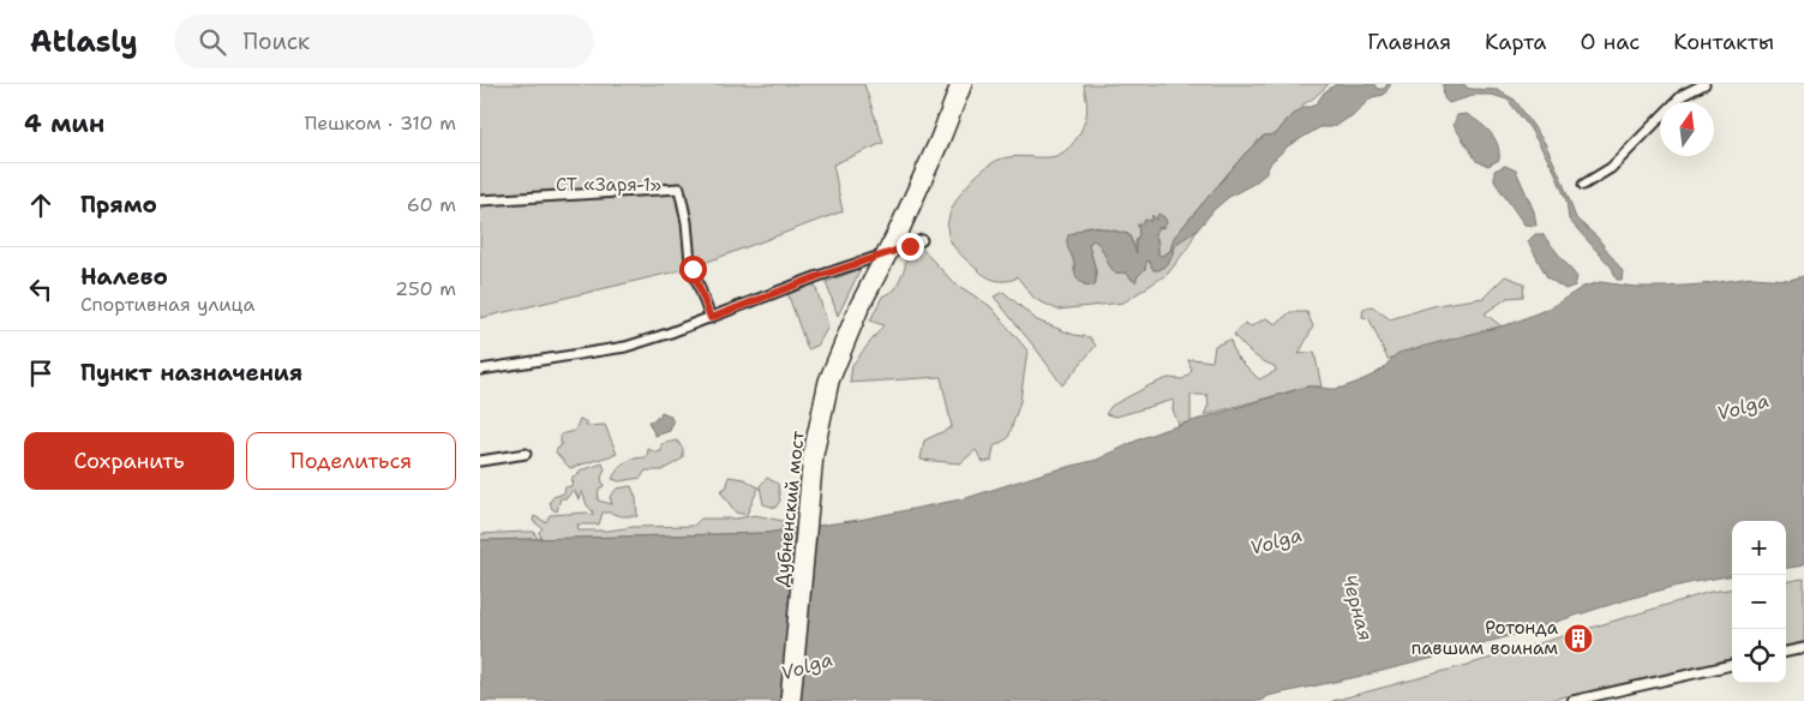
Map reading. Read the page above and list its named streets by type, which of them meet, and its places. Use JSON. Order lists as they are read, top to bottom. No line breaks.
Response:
{"streets":{"main road":["Дубненский мост"]},"water":["Volga","Черная"],"parks":["СТ «Заря-1»"],"places":{"building":["Ротонда павшим воинам"]},"north":"top","page":{"header":"Atlasly","search":"Поиск","nav":["Главная","Карта","О нас","Контакты"],"heading":["4 мин","Пешком · 310 m"],"list":[["Прямо","60 m"],["Налево","Спортивная улица","250 m"],"Пункт назначения"],"buttons":["Сохранить","Поделиться"],"map_buttons":["+","−"]}}
